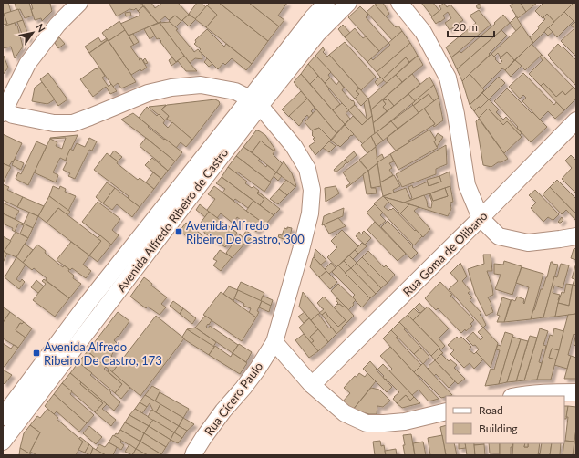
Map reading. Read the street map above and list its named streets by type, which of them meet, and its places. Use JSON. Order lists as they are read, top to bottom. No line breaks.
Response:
{"streets":{"street":["Avenida Alfredo Ribeiro de Castro","Rua Goma de Olibano","Rua Cícero Paulo"]},"crossings":[["Avenida Alfredo Ribeiro de Castro","Rua Cícero Paulo"]],"places":{"transit":["Avenida Alfredo Ribeiro De Castro, 300","Avenida Alfredo Ribeiro De Castro, 173"]},"legend":["Road","Building"],"scale_bar":"20 m","north":"top right"}
